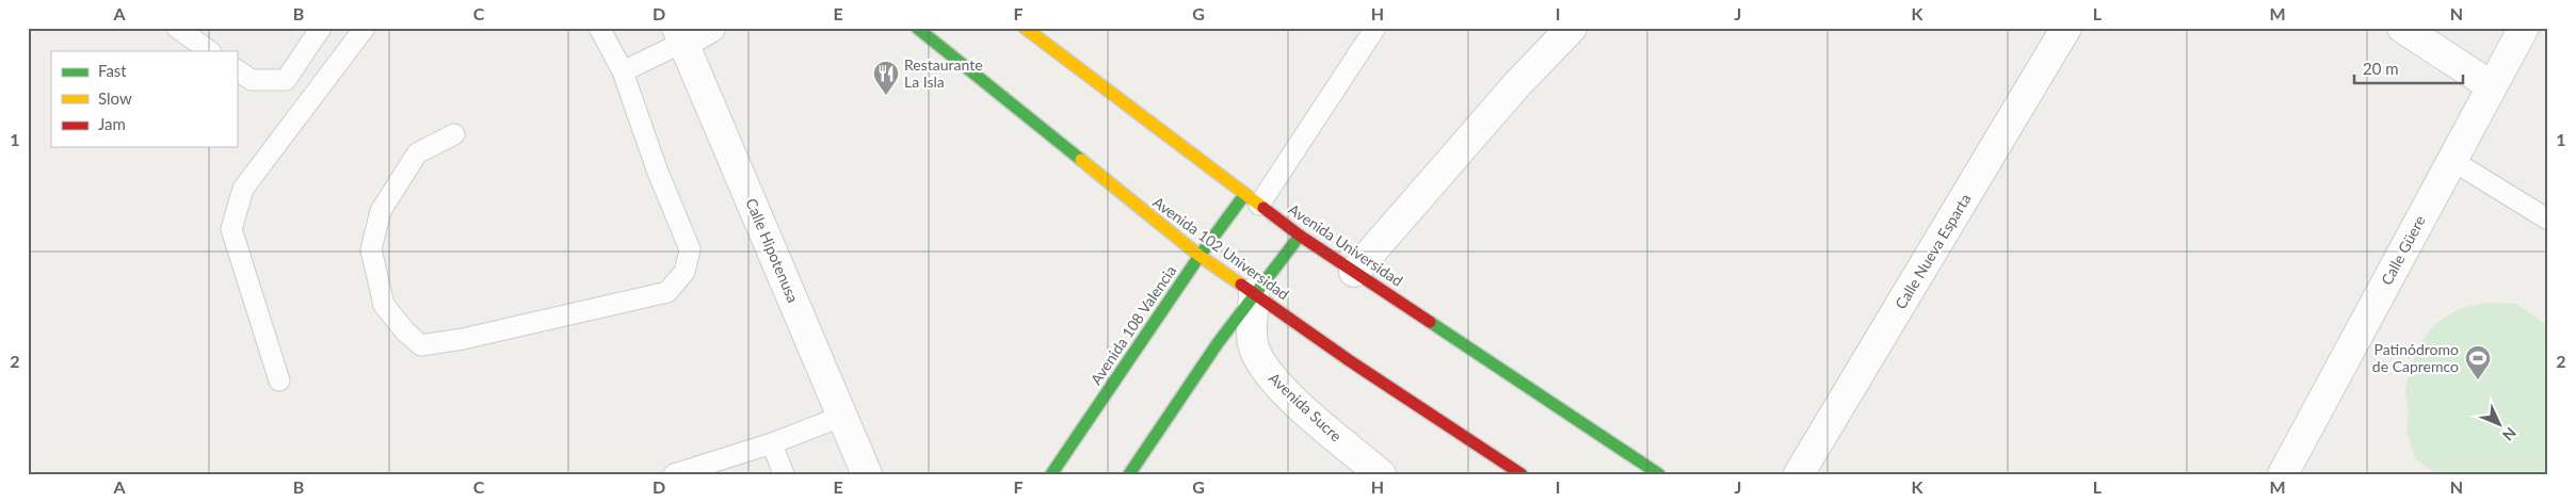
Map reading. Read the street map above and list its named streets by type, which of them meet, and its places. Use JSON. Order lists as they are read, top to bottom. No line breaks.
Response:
{"streets":{"main road":["Avenida Universidad","Avenida 102 Universidad","Avenida 108 Valencia"],"street":["Calle Hipotenusa","Calle Güere","Calle Nueva Esparta","Avenida Sucre"]},"crossings":[["Avenida Universidad","Avenida 108 Valencia"],["Avenida 102 Universidad","Avenida 108 Valencia"],["Avenida 102 Universidad","Avenida Sucre"]],"places":{"restaurant":["Restaurante La Isla"],"sports":["Patinódromo de Capremco"]},"legend":["Fast","Slow","Jam"],"scale_bar":"20 m","north":"bottom right","grid":{"columns":["A","B","C","D","E","F","G","H","I","J","K","L","M","N"],"rows":["1","2"]}}
